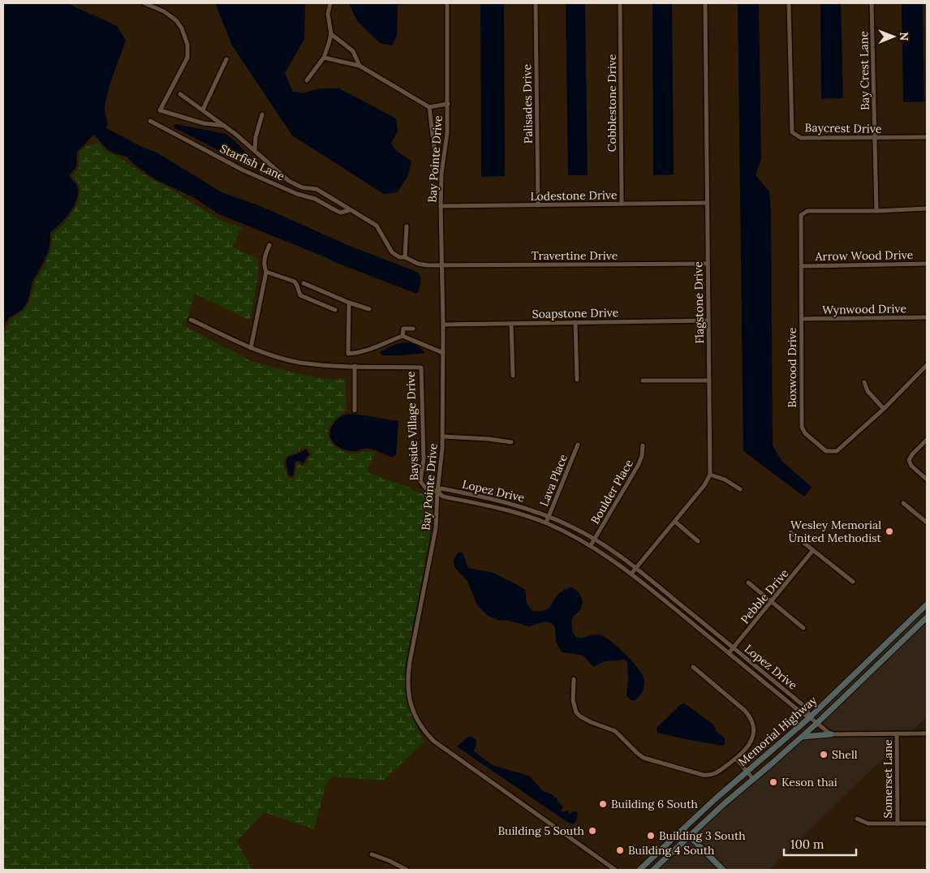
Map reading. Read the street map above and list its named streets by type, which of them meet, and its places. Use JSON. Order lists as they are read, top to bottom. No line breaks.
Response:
{"streets":{"main road":["Memorial Highway"],"street":["Bay Crest Lane","Cobblestone Drive","Palisades Drive","Baycrest Drive","Bay Pointe Drive","Starfish Lane","Lodestone Drive","Travertine Drive","Arrow Wood Drive","Flagstone Drive","Wynwood Drive","Soapstone Drive","Boxwood Drive","Bayside Village Drive","Lava Place","Lopez Drive","Boulder Place","Pebble Drive","Somerset Lane"]},"crossings":[["Bay Crest Lane","Baycrest Drive"],["Bay Crest Lane","Boxwood Drive"],["Cobblestone Drive","Lodestone Drive"],["Palisades Drive","Lodestone Drive"],["Bay Pointe Drive","Lodestone Drive"],["Bay Pointe Drive","Travertine Drive"],["Bay Pointe Drive","Soapstone Drive"],["Bay Pointe Drive","Bayside Village Drive"],["Bay Pointe Drive","Lopez Drive"],["Starfish Lane","Travertine Drive"],["Lodestone Drive","Flagstone Drive"],["Travertine Drive","Flagstone Drive"],["Arrow Wood Drive","Boxwood Drive"],["Flagstone Drive","Soapstone Drive"],["Wynwood Drive","Boxwood Drive"],["Bayside Village Drive","Lopez Drive"],["Lava Place","Lopez Drive"],["Lopez Drive","Boulder Place"],["Lopez Drive","Pebble Drive"],["Lopez Drive","Memorial Highway"]],"places":["Wesley Memorial United Methodist","Shell","Keson thai","Building 6 South","Building 5 South","Building 3 South","Building 4 South"],"scale_bar":"100 m","north":"right"}
